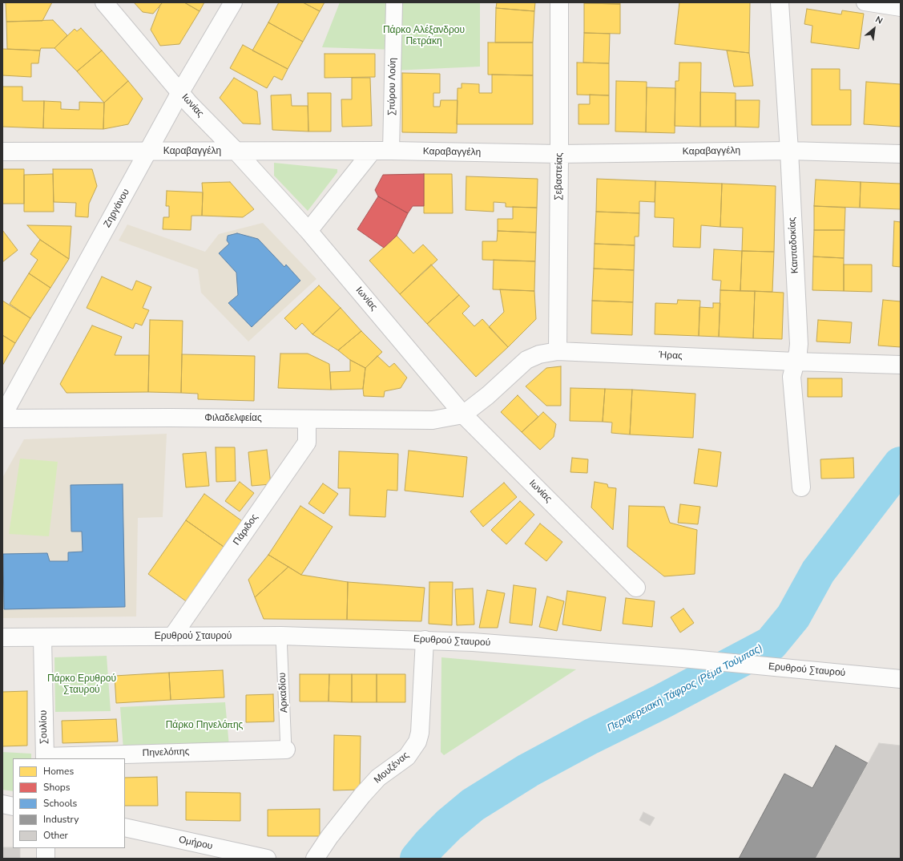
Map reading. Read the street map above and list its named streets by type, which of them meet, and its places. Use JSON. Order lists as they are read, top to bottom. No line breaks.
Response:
{"streets":{"street":["Σπύρου Λούη","Ιωνίας","Καραβαγγέλη","Σεβαστείας","Ζηργάνου","Καππαδοκίας","Ήρας","Φιλαδελφείας","Πάριδος","Ερυθρού Σταυρού","Σουλίου","Πηνελόπης","Μουζένας","Ομήρου"],"lane":["Αρκαδίου"]},"crossings":[["Σπύρου Λούη","Καραβαγγέλη"],["Ιωνίας","Καραβαγγέλη"],["Ιωνίας","Ζηργάνου"],["Ιωνίας","Ήρας"],["Ιωνίας","Φιλαδελφείας"],["Καραβαγγέλη","Σεβαστείας"],["Καραβαγγέλη","Ζηργάνου"],["Καραβαγγέλη","Καππαδοκίας"],["Σεβαστείας","Ήρας"],["Καππαδοκίας","Ήρας"],["Ήρας","Φιλαδελφείας"],["Φιλαδελφείας","Πάριδος"],["Πάριδος","Ερυθρού Σταυρού"],["Ερυθρού Σταυρού","Αρκαδίου"],["Ερυθρού Σταυρού","Σουλίου"],["Ερυθρού Σταυρού","Μουζένας"],["Αρκαδίου","Πηνελόπης"],["Σουλίου","Πηνελόπης"]],"water":["Περιφερειακή Τάφρος (Ρέμα Τούμπας)"],"parks":["Πάρκο Αλέξανδρου Πετράκη","Πάρκο Ερυθρού Σταυρού","Πάρκο Πηνελόπης"],"legend":["Homes","Shops","Schools","Industry","Other"],"north":"top right"}
